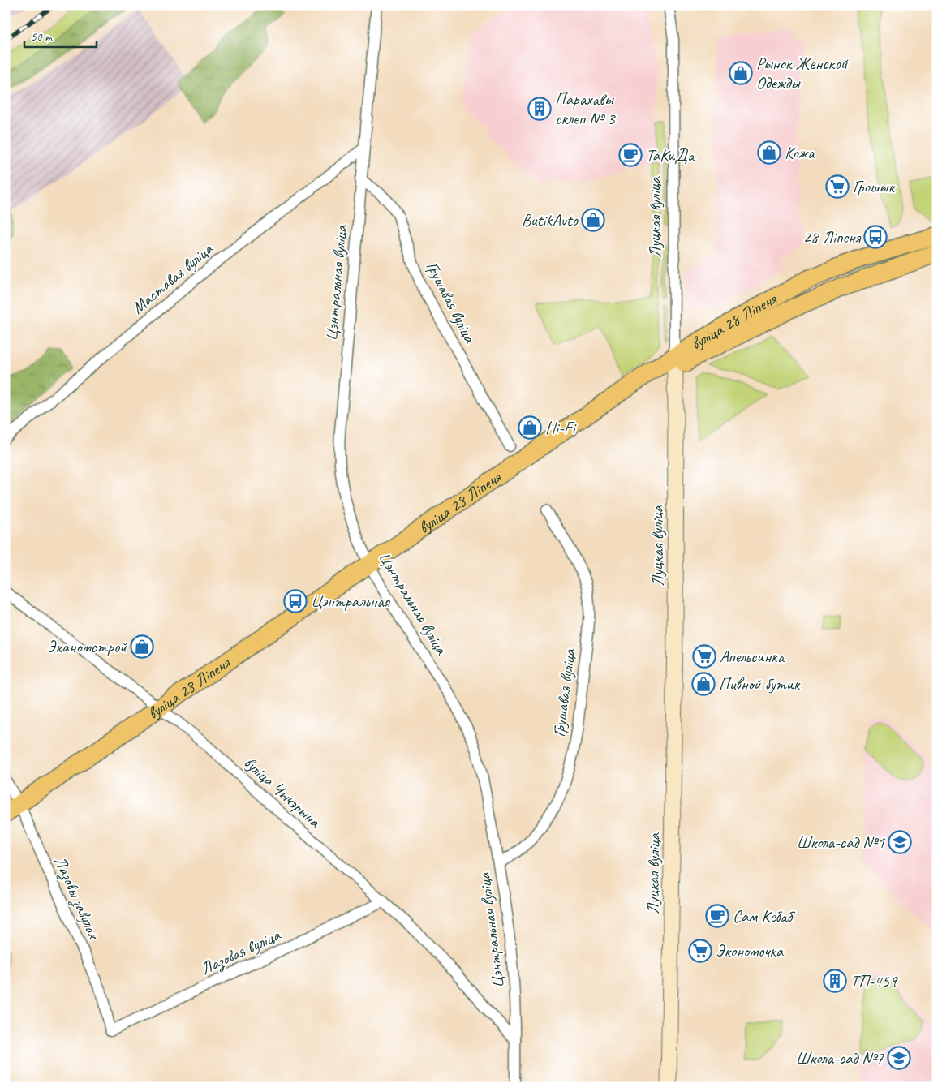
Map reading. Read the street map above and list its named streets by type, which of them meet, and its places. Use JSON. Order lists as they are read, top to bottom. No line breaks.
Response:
{"streets":{"main road":["Луцкая вуліца","вуліца 28 Ліпеня"],"street":["Маставая вуліца","Цэнтральная вуліца","Грушавая вуліца","вуліца Чычэрына","Лазовы завулак","Лазовая вуліца"]},"crossings":[["Луцкая вуліца","вуліца 28 Ліпеня"],["Маставая вуліца","Цэнтральная вуліца"],["Цэнтральная вуліца","Грушавая вуліца"],["Цэнтральная вуліца","вуліца 28 Ліпеня"],["Цэнтральная вуліца","вуліца Чычэрына"],["вуліца 28 Ліпеня","вуліца Чычэрына"],["вуліца 28 Ліпеня","Лазовы завулак"],["вуліца Чычэрына","Лазовая вуліца"],["Лазовы завулак","Лазовая вуліца"]],"places":{"shop":["Рынок Женской Одежды","Кожа","ButikAvto","Hi-Fi","Эканомстрой","Пивной бутик"],"building":["Парахавы склеп № 3","ТП-459"],"cafe":["ТаКиДа","Сам Кебаб"],"supermarket":["Грошык","Апельсинка","Экономочка"],"bus stop":["28 Ліпеня","Цэнтральная"],"school or university":["Школа-сад №1","Школа-сад №7"]},"scale_bar":"50 m"}
